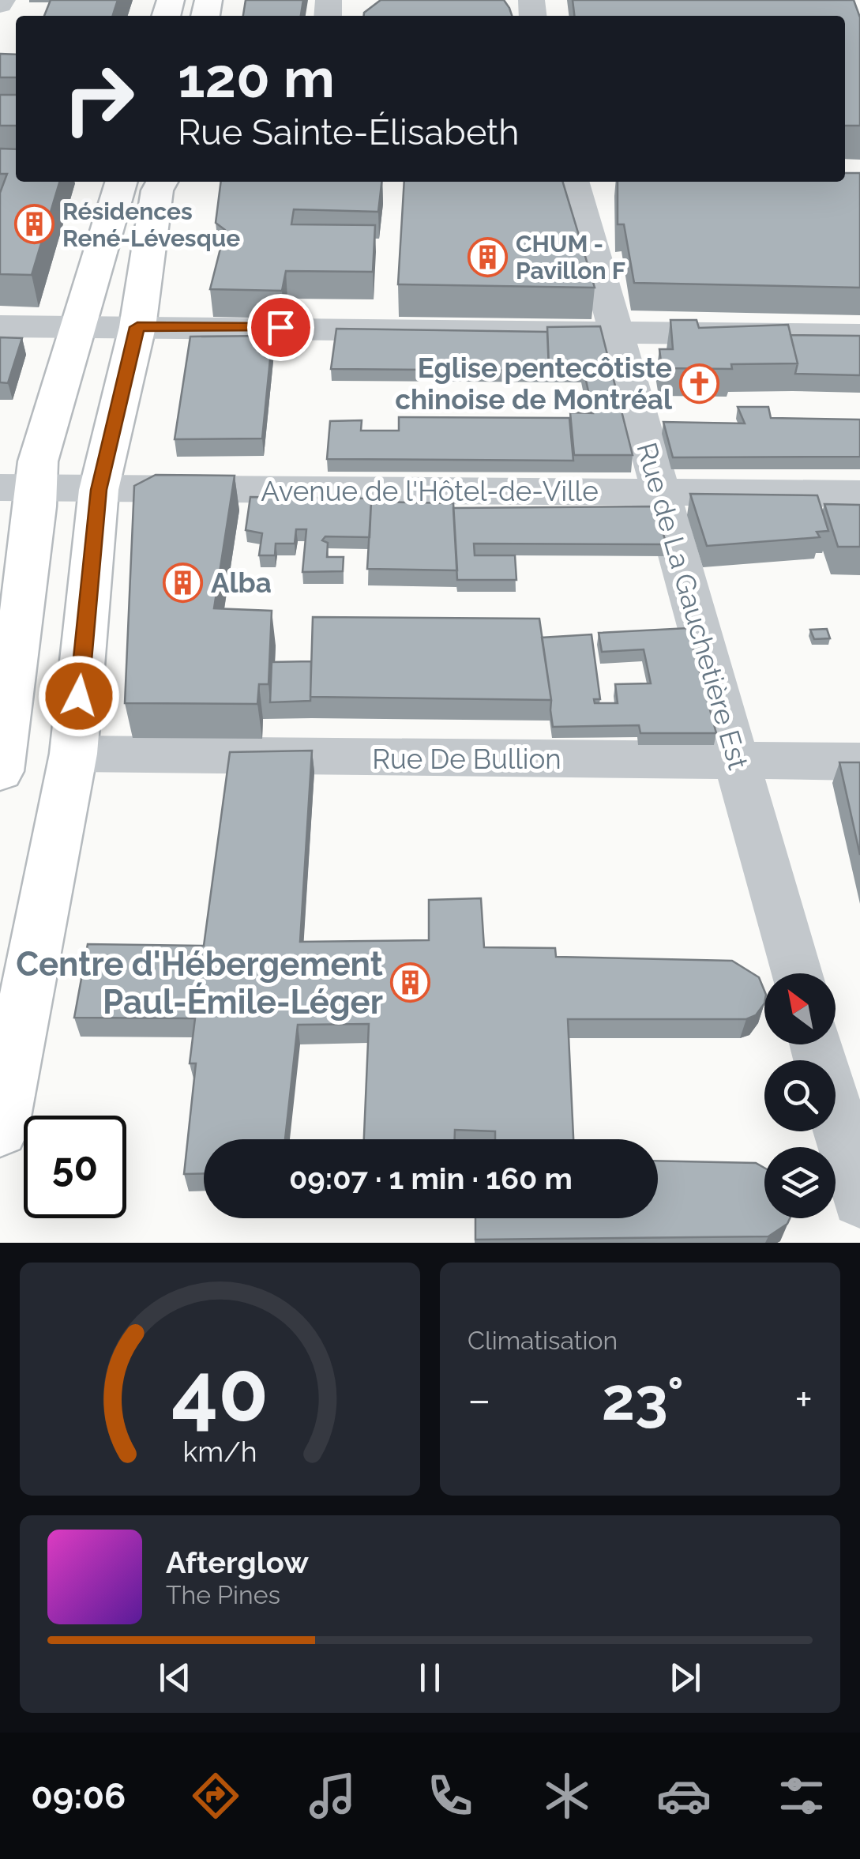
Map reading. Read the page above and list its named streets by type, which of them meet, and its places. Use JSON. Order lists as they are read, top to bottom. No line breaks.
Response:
{"streets":{"street":["Avenue de l'Hôtel-de-Ville","Rue de La Gauchetière Est","Rue De Bullion"]},"crossings":[["Avenue de l'Hôtel-de-Ville","Rue de La Gauchetière Est"],["Rue de La Gauchetière Est","Rue De Bullion"]],"places":{"building":["Résidences René-Lévesque","CHUM - Pavillon F","Alba","Centre d'Hébergement Paul-Émile-Léger"],"church":["Eglise pentecôtiste chinoise de Montréal"]},"north":"top left","page":{"turn":["120 m","Rue Sainte-Élisabeth"],"limit":"50","trip":"09:07 · 1 min · 160 m","tile":"Climatisation","heat":["−","23°","+"],"song":["Afterglow","The Pines"],"tabs":"09:06","gauge":["40","km/h"]}}
